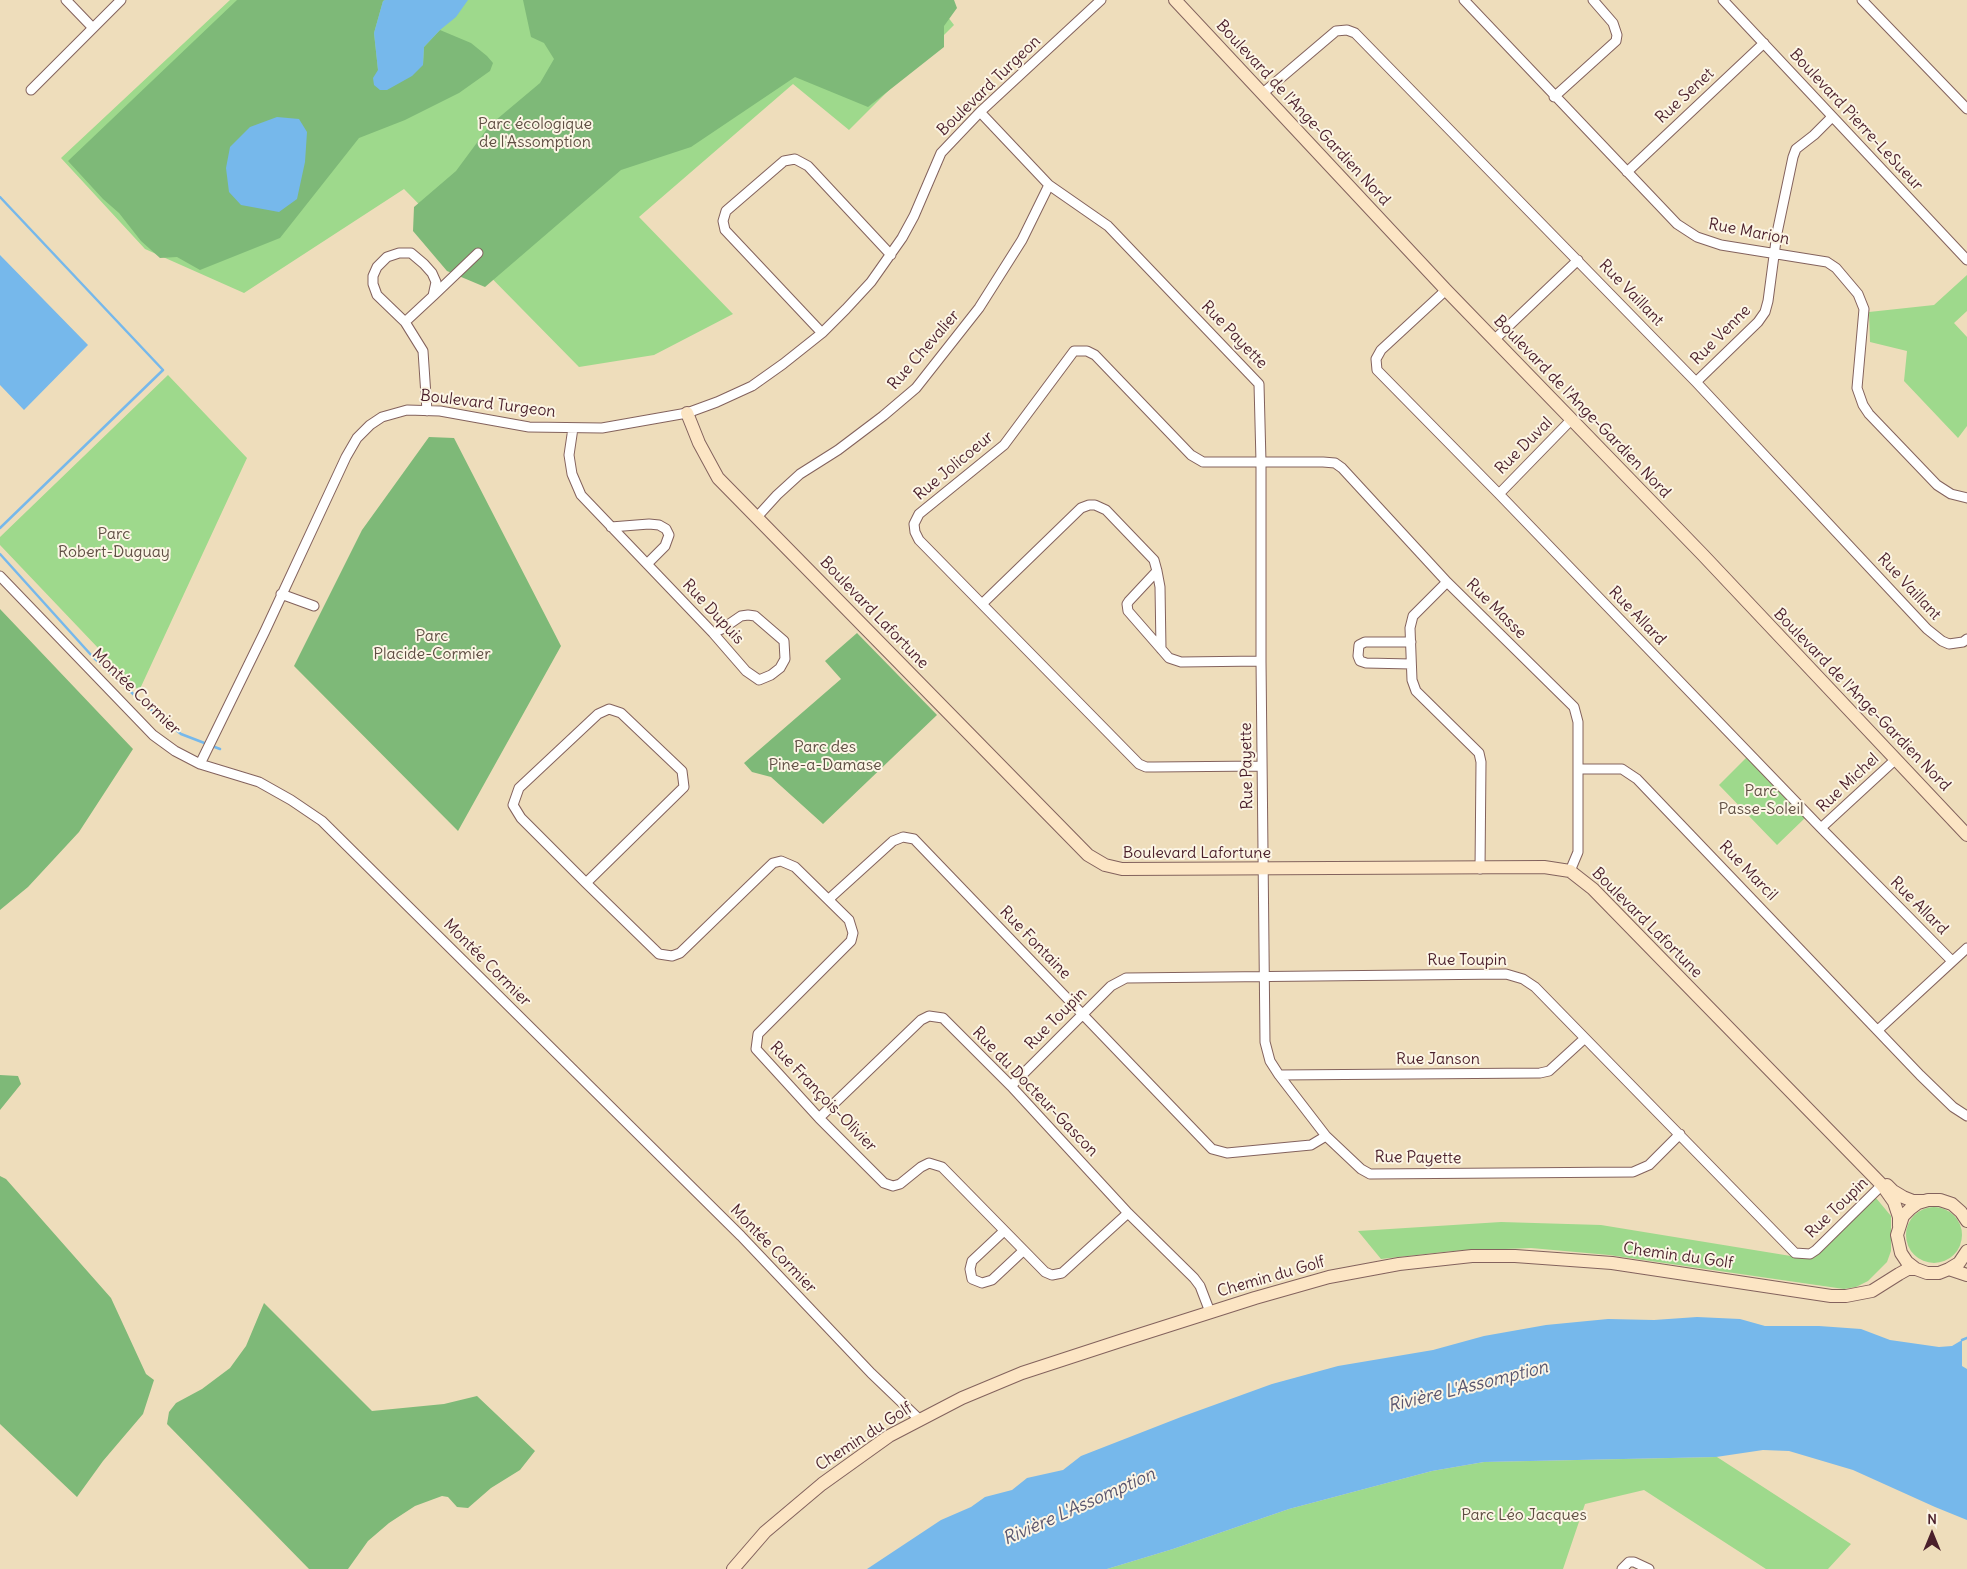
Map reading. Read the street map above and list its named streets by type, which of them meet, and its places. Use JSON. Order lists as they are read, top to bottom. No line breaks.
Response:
{"streets":{"street":["Boulevard Turgeon","Rue Senet","Boulevard de l'Ange-Gardien Nord","Boulevard Pierre-LeSueur","Rue Marion","Rue Vaillant","Rue Payette","Rue Venne","Rue Chevalier","Rue Duval","Rue Jolicoeur","Rue Masse","Rue Dupuis","Boulevard Lafortune","Rue Allard","Montée Cormier","Rue Michel","Rue Marcil","Rue Fontaine","Rue Toupin","Rue Janson","Rue du Docteur-Gascon","Rue François-Olivier","Chemin du Golf"]},"crossings":[["Boulevard Turgeon","Rue Payette"],["Boulevard Turgeon","Rue Dupuis"],["Boulevard Turgeon","Boulevard Lafortune"],["Boulevard Turgeon","Montée Cormier"],["Rue Senet","Boulevard Pierre-LeSueur"],["Rue Senet","Rue Marion"],["Boulevard de l'Ange-Gardien Nord","Rue Vaillant"],["Boulevard de l'Ange-Gardien Nord","Rue Duval"],["Boulevard de l'Ange-Gardien Nord","Rue Allard"],["Boulevard de l'Ange-Gardien Nord","Rue Michel"],["Boulevard Pierre-LeSueur","Rue Venne"],["Rue Marion","Rue Venne"],["Rue Vaillant","Rue Venne"],["Rue Payette","Rue Chevalier"],["Rue Payette","Rue Jolicoeur"],["Rue Payette","Rue Masse"],["Rue Payette","Boulevard Lafortune"],["Rue Payette","Rue Fontaine"],["Rue Payette","Rue Toupin"],["Rue Payette","Rue Janson"],["Rue Chevalier","Boulevard Lafortune"],["Rue Duval","Rue Allard"],["Rue Jolicoeur","Rue Masse"],["Rue Masse","Boulevard Lafortune"],["Rue Masse","Rue Marcil"],["Boulevard Lafortune","Rue Toupin"],["Rue Allard","Rue Michel"],["Montée Cormier","Chemin du Golf"],["Rue Fontaine","Rue Toupin"],["Rue Fontaine","Rue François-Olivier"],["Rue Toupin","Rue Janson"],["Rue Toupin","Rue du Docteur-Gascon"],["Rue du Docteur-Gascon","Rue François-Olivier"],["Rue du Docteur-Gascon","Chemin du Golf"]],"water":["Rivière L'Assomption"],"parks":["Parc écologique de l'Assomption","Parc Robert-Duguay","Parc Placide-Cormier","Parc des Pine-a-Damase","Parc Passe-Soleil","Parc Léo Jacques"],"north":"top"}
